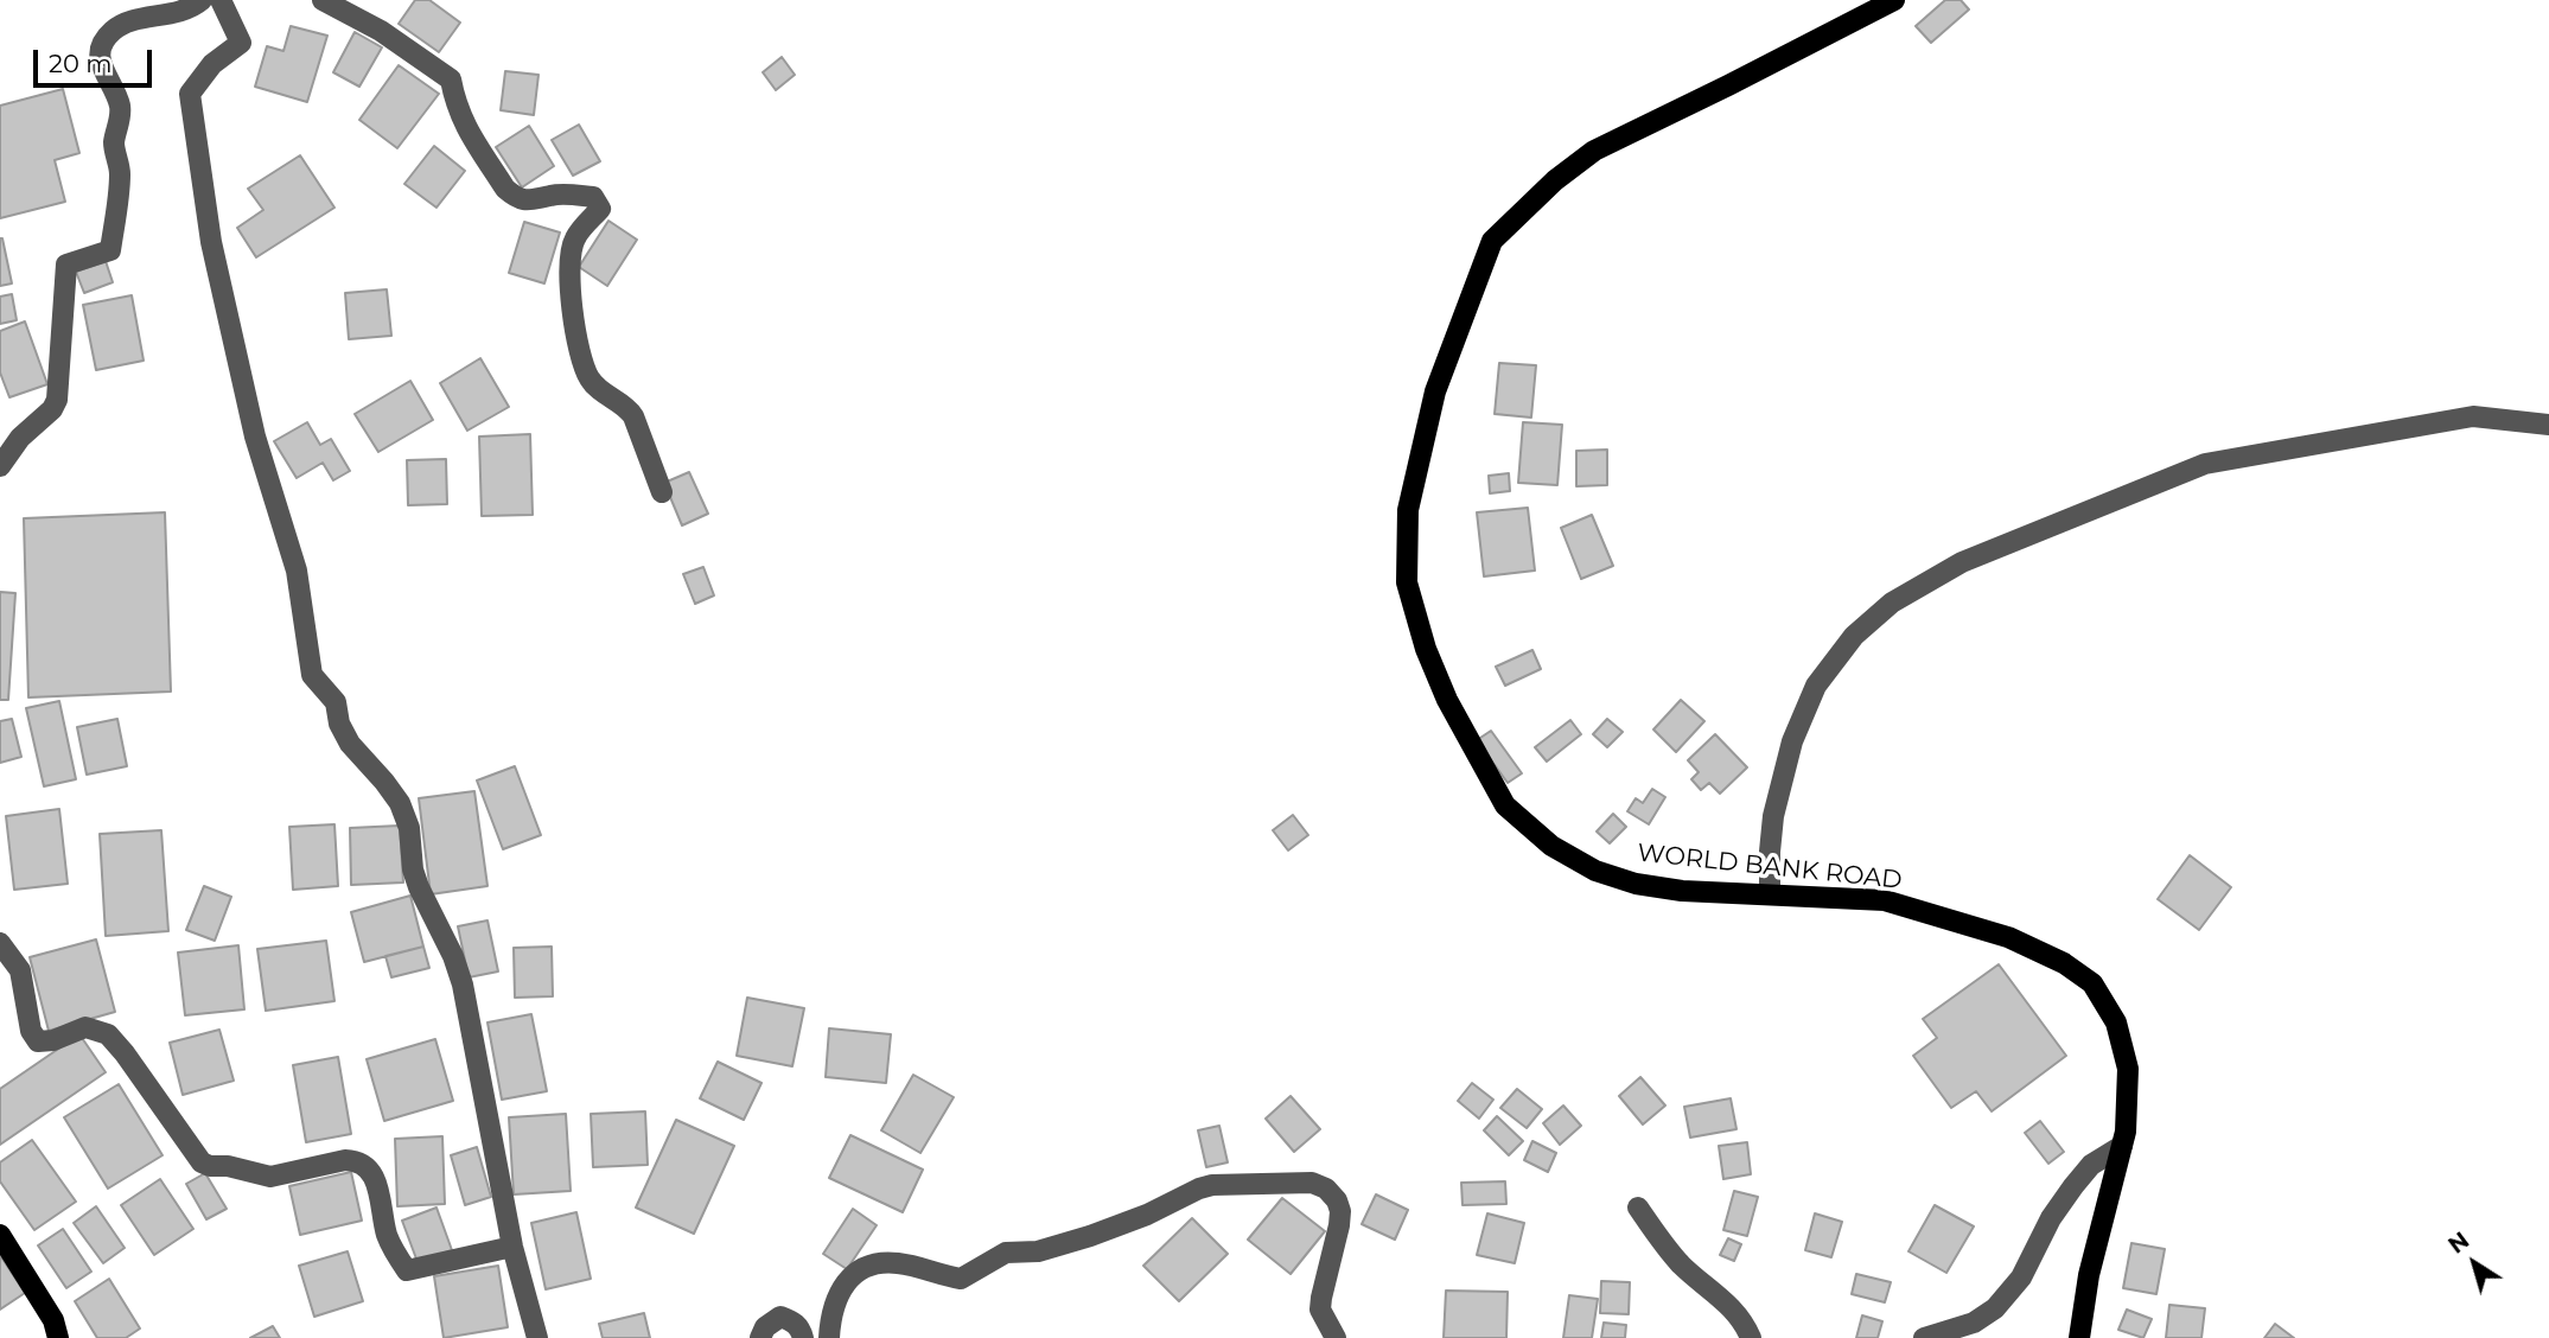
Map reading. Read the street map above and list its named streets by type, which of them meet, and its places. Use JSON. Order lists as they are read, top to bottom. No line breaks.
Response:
{"streets":{"main road":["WORLD BANK ROAD"]},"scale_bar":"20 m","north":"top left"}
